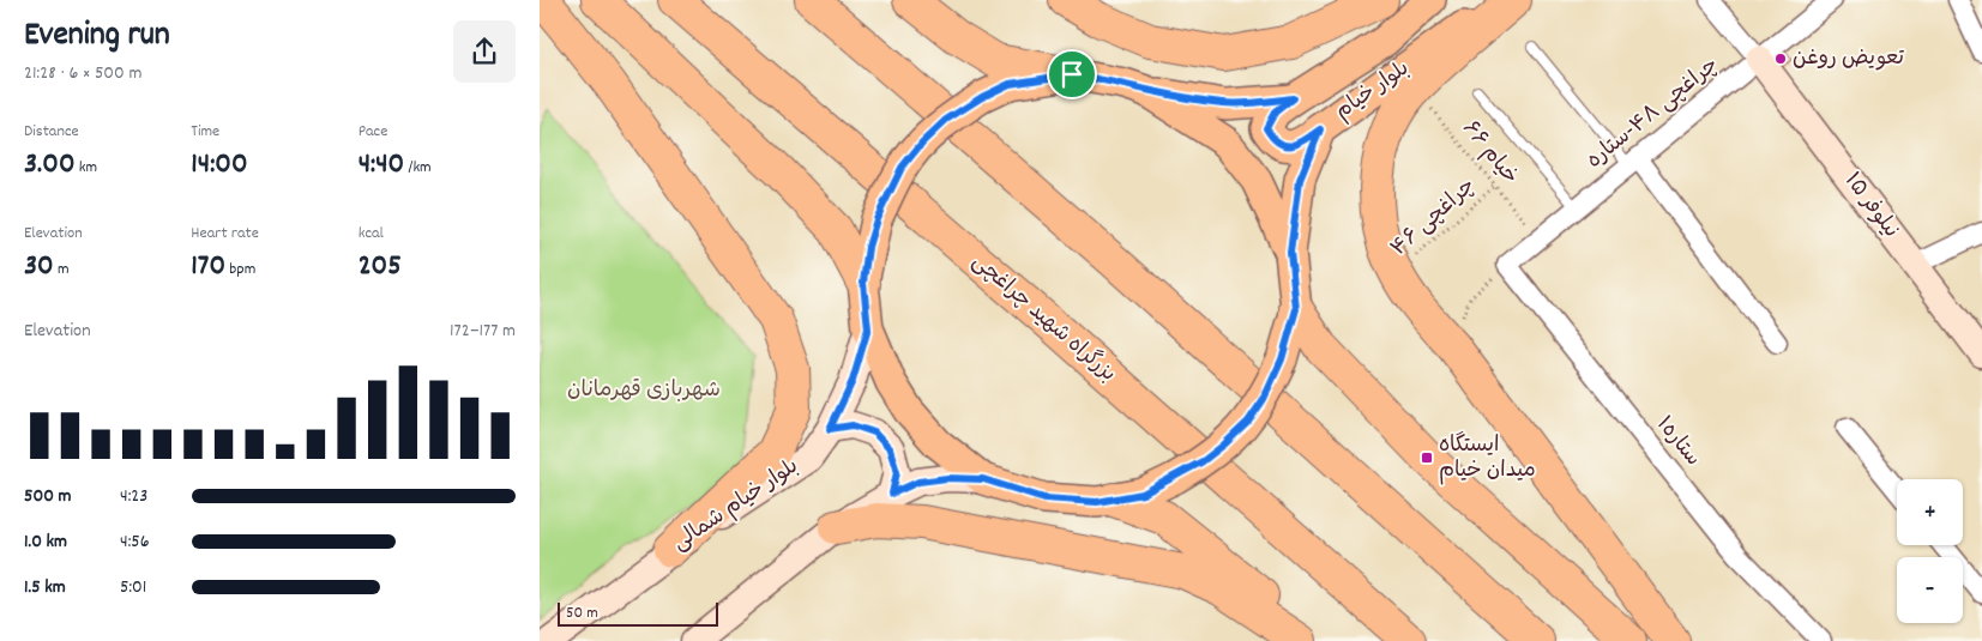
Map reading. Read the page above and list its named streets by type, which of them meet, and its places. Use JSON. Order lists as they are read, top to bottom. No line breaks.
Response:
{"streets":{"highway":["بزرگراه شهید چراغچی"],"main road":["بلوار خیام","نیلوفر ۱۵","بلوار خیام شمالی"],"street":["چراغچی ۴۸-ستاره","ستاره۱"],"path":["خیام ۶۶","چراغچی ۴۶"]},"crossings":[["چراغچی ۴۸-ستاره","خیام ۶۶"],["چراغچی ۴۸-ستاره","نیلوفر ۱۵"],["چراغچی ۴۸-ستاره","ستاره۱"],["خیام ۶۶","چراغچی ۴۶"]],"parks":["شهربازی قهرمانان"],"places":{"other":["تعویض روغن"],"transit":["ایستگاه میدان خیام"]},"scale_bar":"50 m","page":{"heading":["Evening run","21:28 · 6 × 500 m"],"stats":[["Distance","3.00 km"],["Time","14:00"],["Pace","4:40 /km"],["Elevation","30 m"],["Heart rate","170 bpm"],["kcal","205"]],"chart":["Elevation","172–177 m"],"list":[{"name":"500 m","note":"4:23"},{"name":"1.0 km","note":"4:56"},{"name":"1.5 km","note":"5:01"}],"map_buttons":["+","−"],"scale":"50 m"}}
